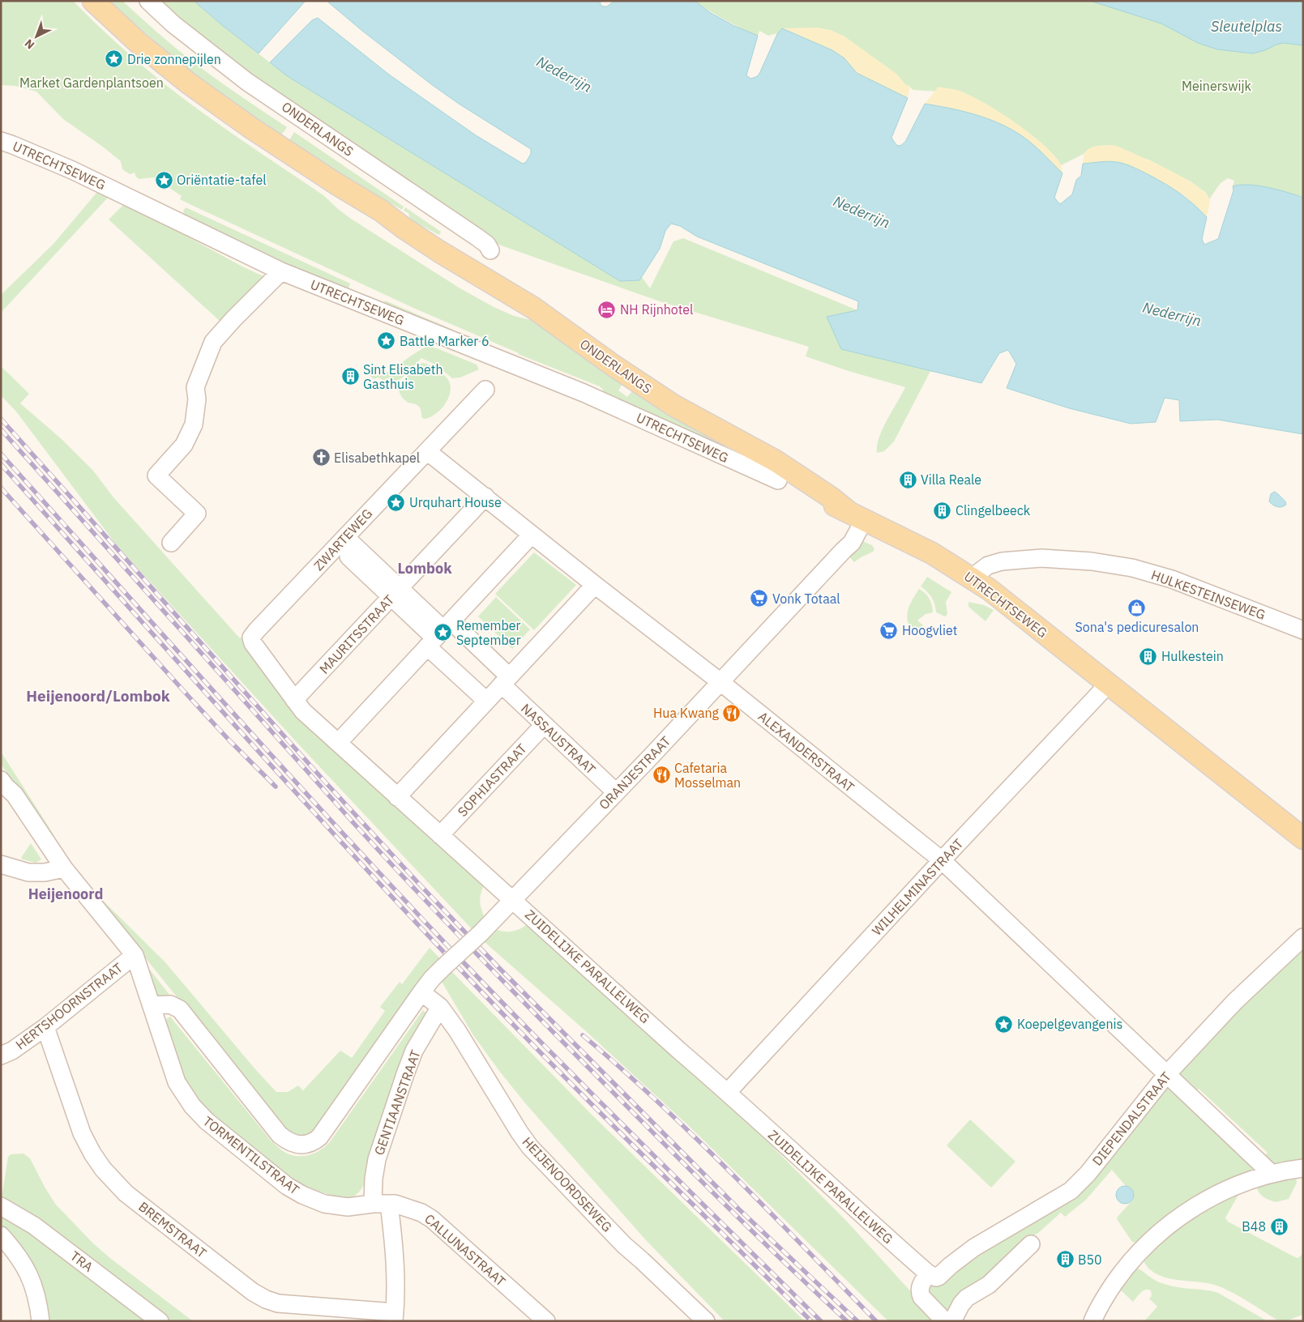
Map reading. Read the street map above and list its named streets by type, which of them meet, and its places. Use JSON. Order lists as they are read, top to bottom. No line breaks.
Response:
{"streets":{"main road":["ONDERLANGS","UTRECHTSEWEG"],"street":["ZWARTEWEG","HULKESTEINSEWEG","MAURITSSTRAAT","NASSAUSTRAAT","ALEXANDERSTRAAT","ORANJESTRAAT","SOPHIASTRAAT","WILHELMINASTRAAT","ZUIDELIJKE PARALLELWEG","HERTSHOORNSTRAAT","GENTIAANSTRAAT","DIEPENDALSTRAAT","TORMENTILSTRAAT","HEIJENOORDSEWEG","BREMSTRAAT","CALLUNASTRAAT","TRA"]},"crossings":[["ONDERLANGS","UTRECHTSEWEG"],["ONDERLANGS","ORANJESTRAAT"],["UTRECHTSEWEG","HULKESTEINSEWEG"],["UTRECHTSEWEG","ORANJESTRAAT"],["UTRECHTSEWEG","WILHELMINASTRAAT"],["ZWARTEWEG","NASSAUSTRAAT"],["ZWARTEWEG","ALEXANDERSTRAAT"],["ZWARTEWEG","ZUIDELIJKE PARALLELWEG"],["MAURITSSTRAAT","NASSAUSTRAAT"],["MAURITSSTRAAT","ALEXANDERSTRAAT"],["MAURITSSTRAAT","ZUIDELIJKE PARALLELWEG"],["NASSAUSTRAAT","ORANJESTRAAT"],["NASSAUSTRAAT","SOPHIASTRAAT"],["ALEXANDERSTRAAT","ORANJESTRAAT"],["ALEXANDERSTRAAT","WILHELMINASTRAAT"],["ALEXANDERSTRAAT","DIEPENDALSTRAAT"],["ORANJESTRAAT","ZUIDELIJKE PARALLELWEG"],["ORANJESTRAAT","TORMENTILSTRAAT"],["ORANJESTRAAT","HEIJENOORDSEWEG"],["SOPHIASTRAAT","ZUIDELIJKE PARALLELWEG"],["WILHELMINASTRAAT","ZUIDELIJKE PARALLELWEG"],["ZUIDELIJKE PARALLELWEG","DIEPENDALSTRAAT"],["HERTSHOORNSTRAAT","TORMENTILSTRAAT"],["HERTSHOORNSTRAAT","BREMSTRAAT"],["GENTIAANSTRAAT","TORMENTILSTRAAT"],["GENTIAANSTRAAT","HEIJENOORDSEWEG"],["GENTIAANSTRAAT","BREMSTRAAT"],["GENTIAANSTRAAT","CALLUNASTRAAT"],["TORMENTILSTRAAT","CALLUNASTRAAT"]],"districts":["Lombok","Heijenoord/Lombok","Heijenoord"],"water":["Sleutelplas","Nederrijn"],"parks":["Market Gardenplantsoen","Meinerswijk"],"places":{"place":["Drie zonnepijlen","Oriëntatie-tafel","Battle Marker 6","Urquhart House","Remember September","Koepelgevangenis"],"hotel":["NH Rijnhotel"],"building":["Sint Elisabeth Gasthuis","Villa Reale","Clingelbeeck","Hulkestein","B48","B50"],"church":["Elisabethkapel"],"supermarket":["Vonk Totaal","Hoogvliet"],"shop":["Sona's pedicuresalon"],"restaurant":["Hua Kwang","Cafetaria Mosselman"]},"north":"bottom left"}
